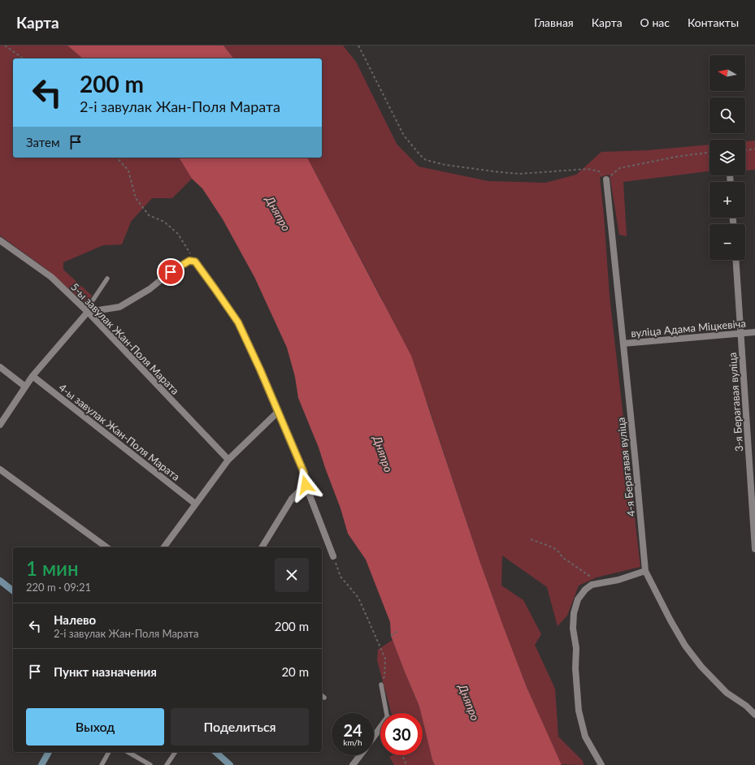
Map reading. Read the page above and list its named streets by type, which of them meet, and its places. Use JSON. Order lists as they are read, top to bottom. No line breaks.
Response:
{"streets":{"street":["вуліца Адама Міцкевіча","5-ы завулак Жан-Поля Марата","3-я Берагавая вуліца","4-ы завулак Жан-Поля Марата","4-я Берагавая вуліца"]},"crossings":[["вуліца Адама Міцкевіча","3-я Берагавая вуліца"],["вуліца Адама Міцкевіча","4-я Берагавая вуліца"]],"water":["Дняпро"],"north":"left","page":{"header":"Карта","nav":["Главная","Карта","О нас","Контакты"],"map_buttons":["+","−"],"turn":["200 m","2-і завулак Жан-Поля Марата"],"then":"Затем","heading":["1 мин","220 m · 09:21"],"list":[{"name":"Налево","note":"2-і завулак Жан-Поля Марата","value":"200 m"},{"name":"Пункт назначения","value":"20 m"}],"buttons":["Выход","Поделиться"],"speed":"24 km/h","limit":"30"}}
